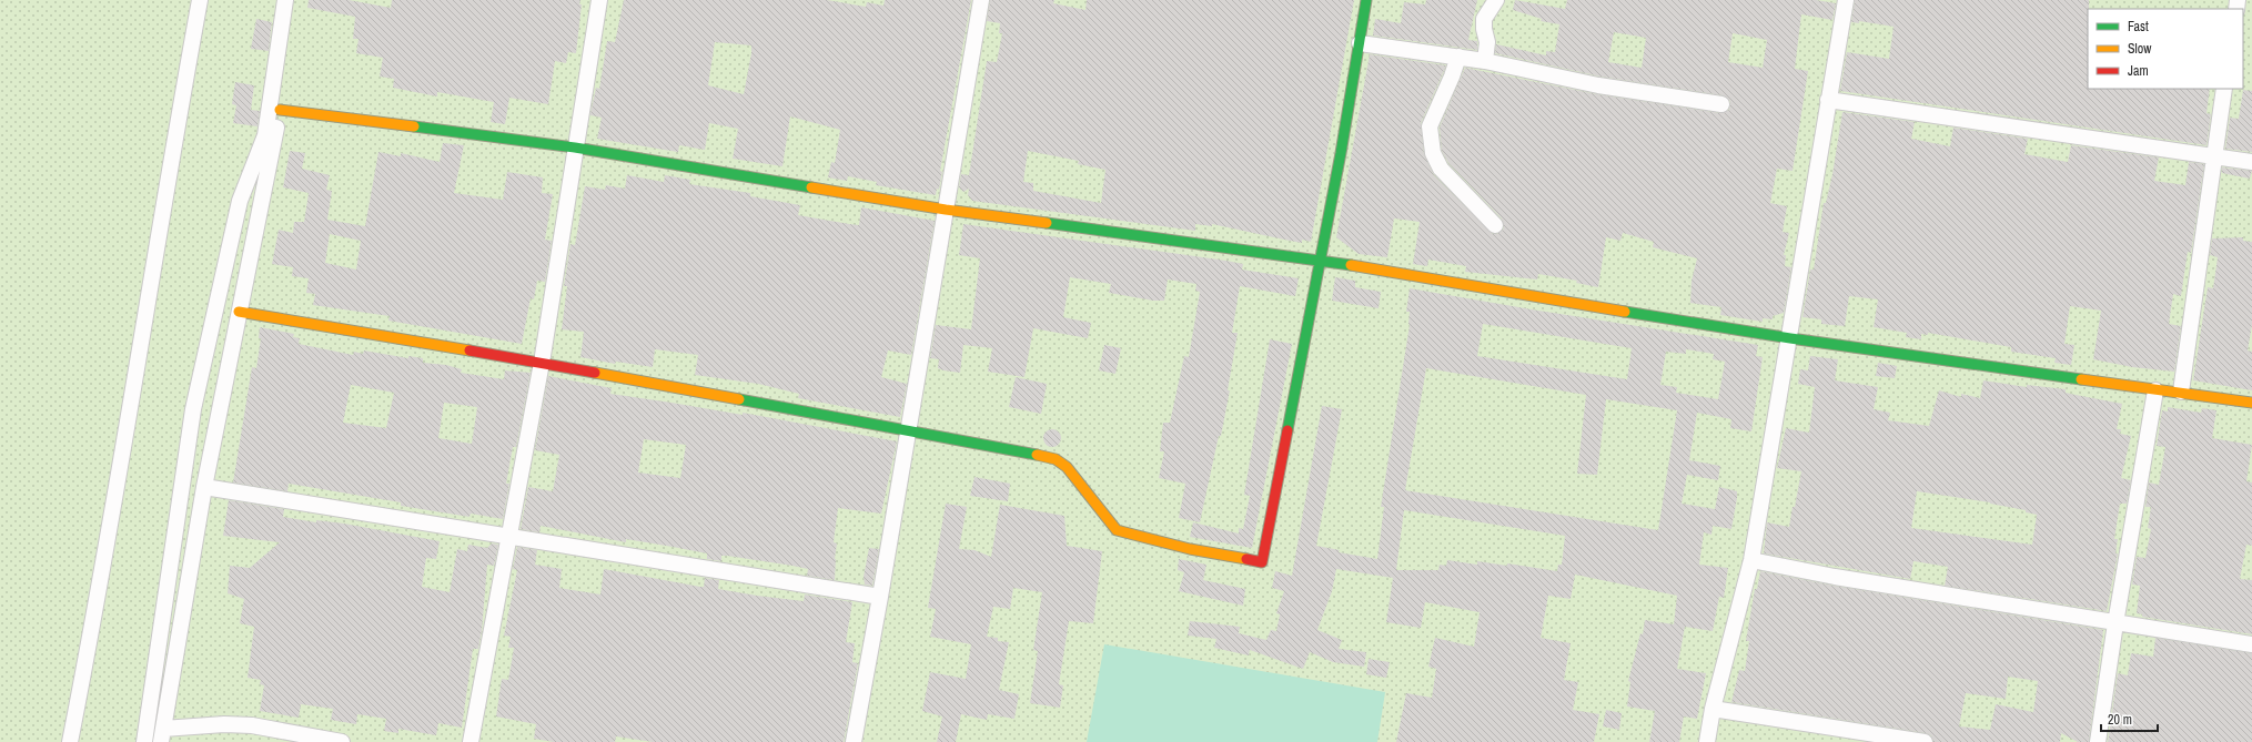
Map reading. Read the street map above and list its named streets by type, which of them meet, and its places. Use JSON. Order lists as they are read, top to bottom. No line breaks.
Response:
{"legend":["Fast","Slow","Jam"],"scale_bar":"20 m"}
